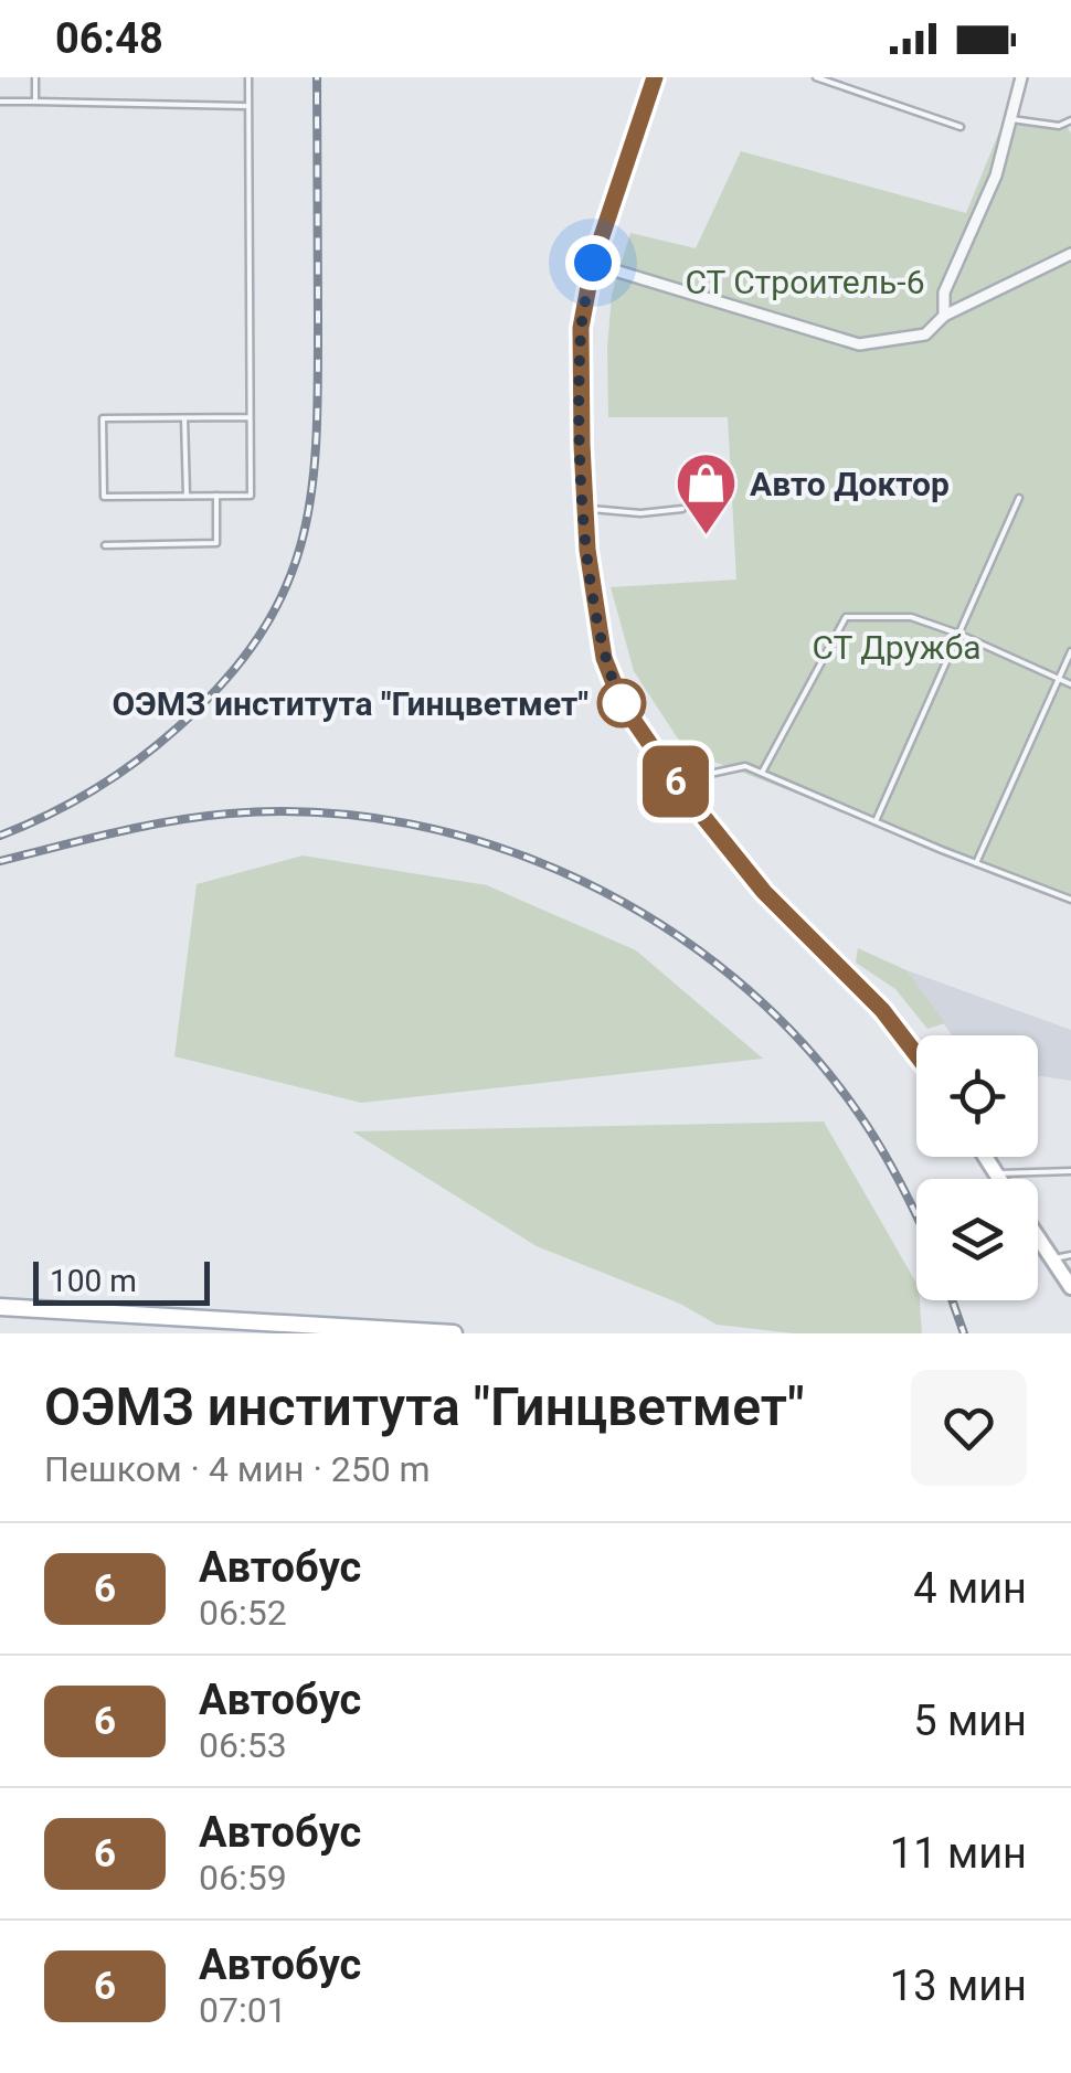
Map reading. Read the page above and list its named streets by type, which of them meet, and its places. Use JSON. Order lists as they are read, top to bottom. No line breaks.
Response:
{"parks":["СТ Строитель-6","СТ Дружба"],"places":{"shop":["Авто Доктор"],"other":["ОЭМЗ института \"Гинцветмет\""]},"lines":["bus line 6"],"scale_bar":"100 m","page":{"status":"06:48","on_map":"6","scale":"100 m","heading":["ОЭМЗ института \"Гинцветмет\"","Пешком · 4 мин · 250 m"],"list":[{"mark":"6","name":"Автобус","note":"06:52","value":"4 мин"},{"mark":"6","name":"Автобус","note":"06:53","value":"5 мин"},{"mark":"6","name":"Автобус","note":"06:59","value":"11 мин"},{"mark":"6","name":"Автобус","note":"07:01","value":"13 мин"}]}}
